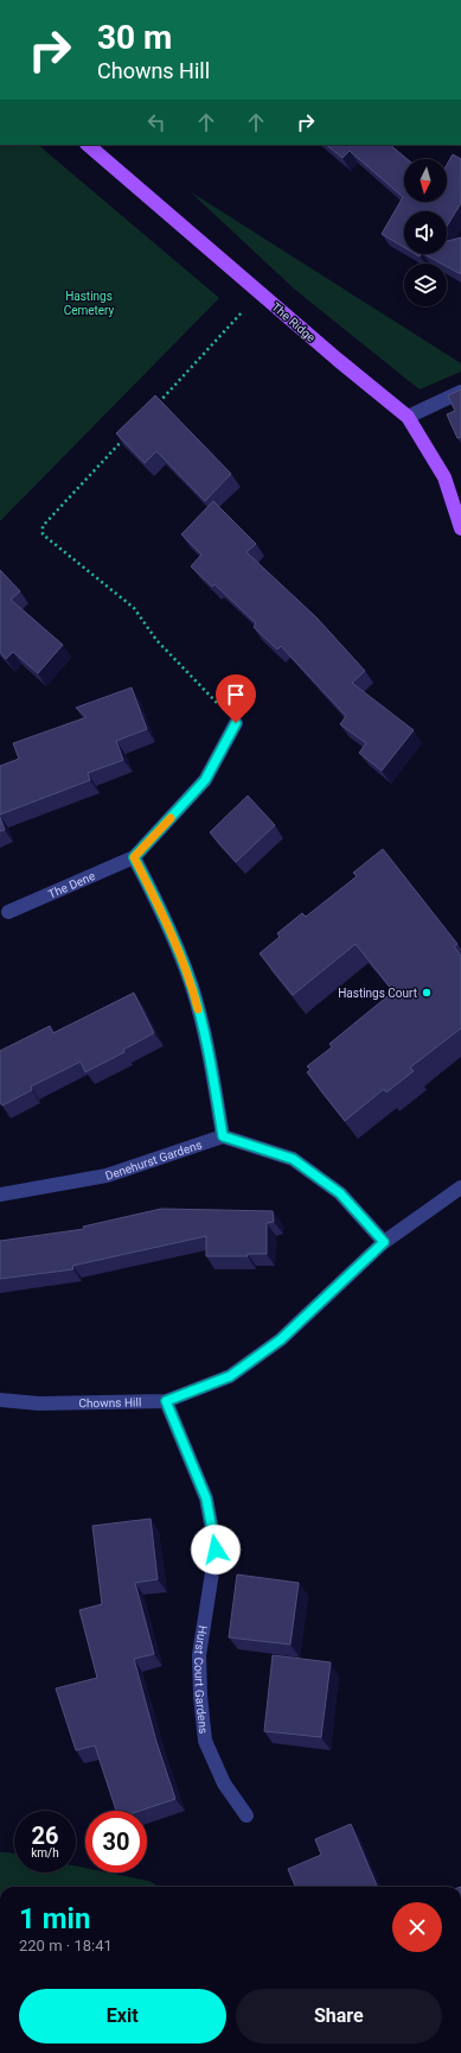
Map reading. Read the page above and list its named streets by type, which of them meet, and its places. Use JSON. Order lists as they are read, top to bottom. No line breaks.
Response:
{"streets":{"main road":["The Ridge"],"street":["The Dene","Denehurst Gardens","Chowns Hill","Hurst Court Gardens"]},"crossings":[["Chowns Hill","Hurst Court Gardens"]],"parks":["Hastings Cemetery"],"places":["Hastings Court"],"north":"bottom","page":{"turn":["30 m","Chowns Hill"],"speed":"26 km/h","limit":"30","heading":["1 min","220 m · 18:41"],"buttons":["Exit","Share"]}}
